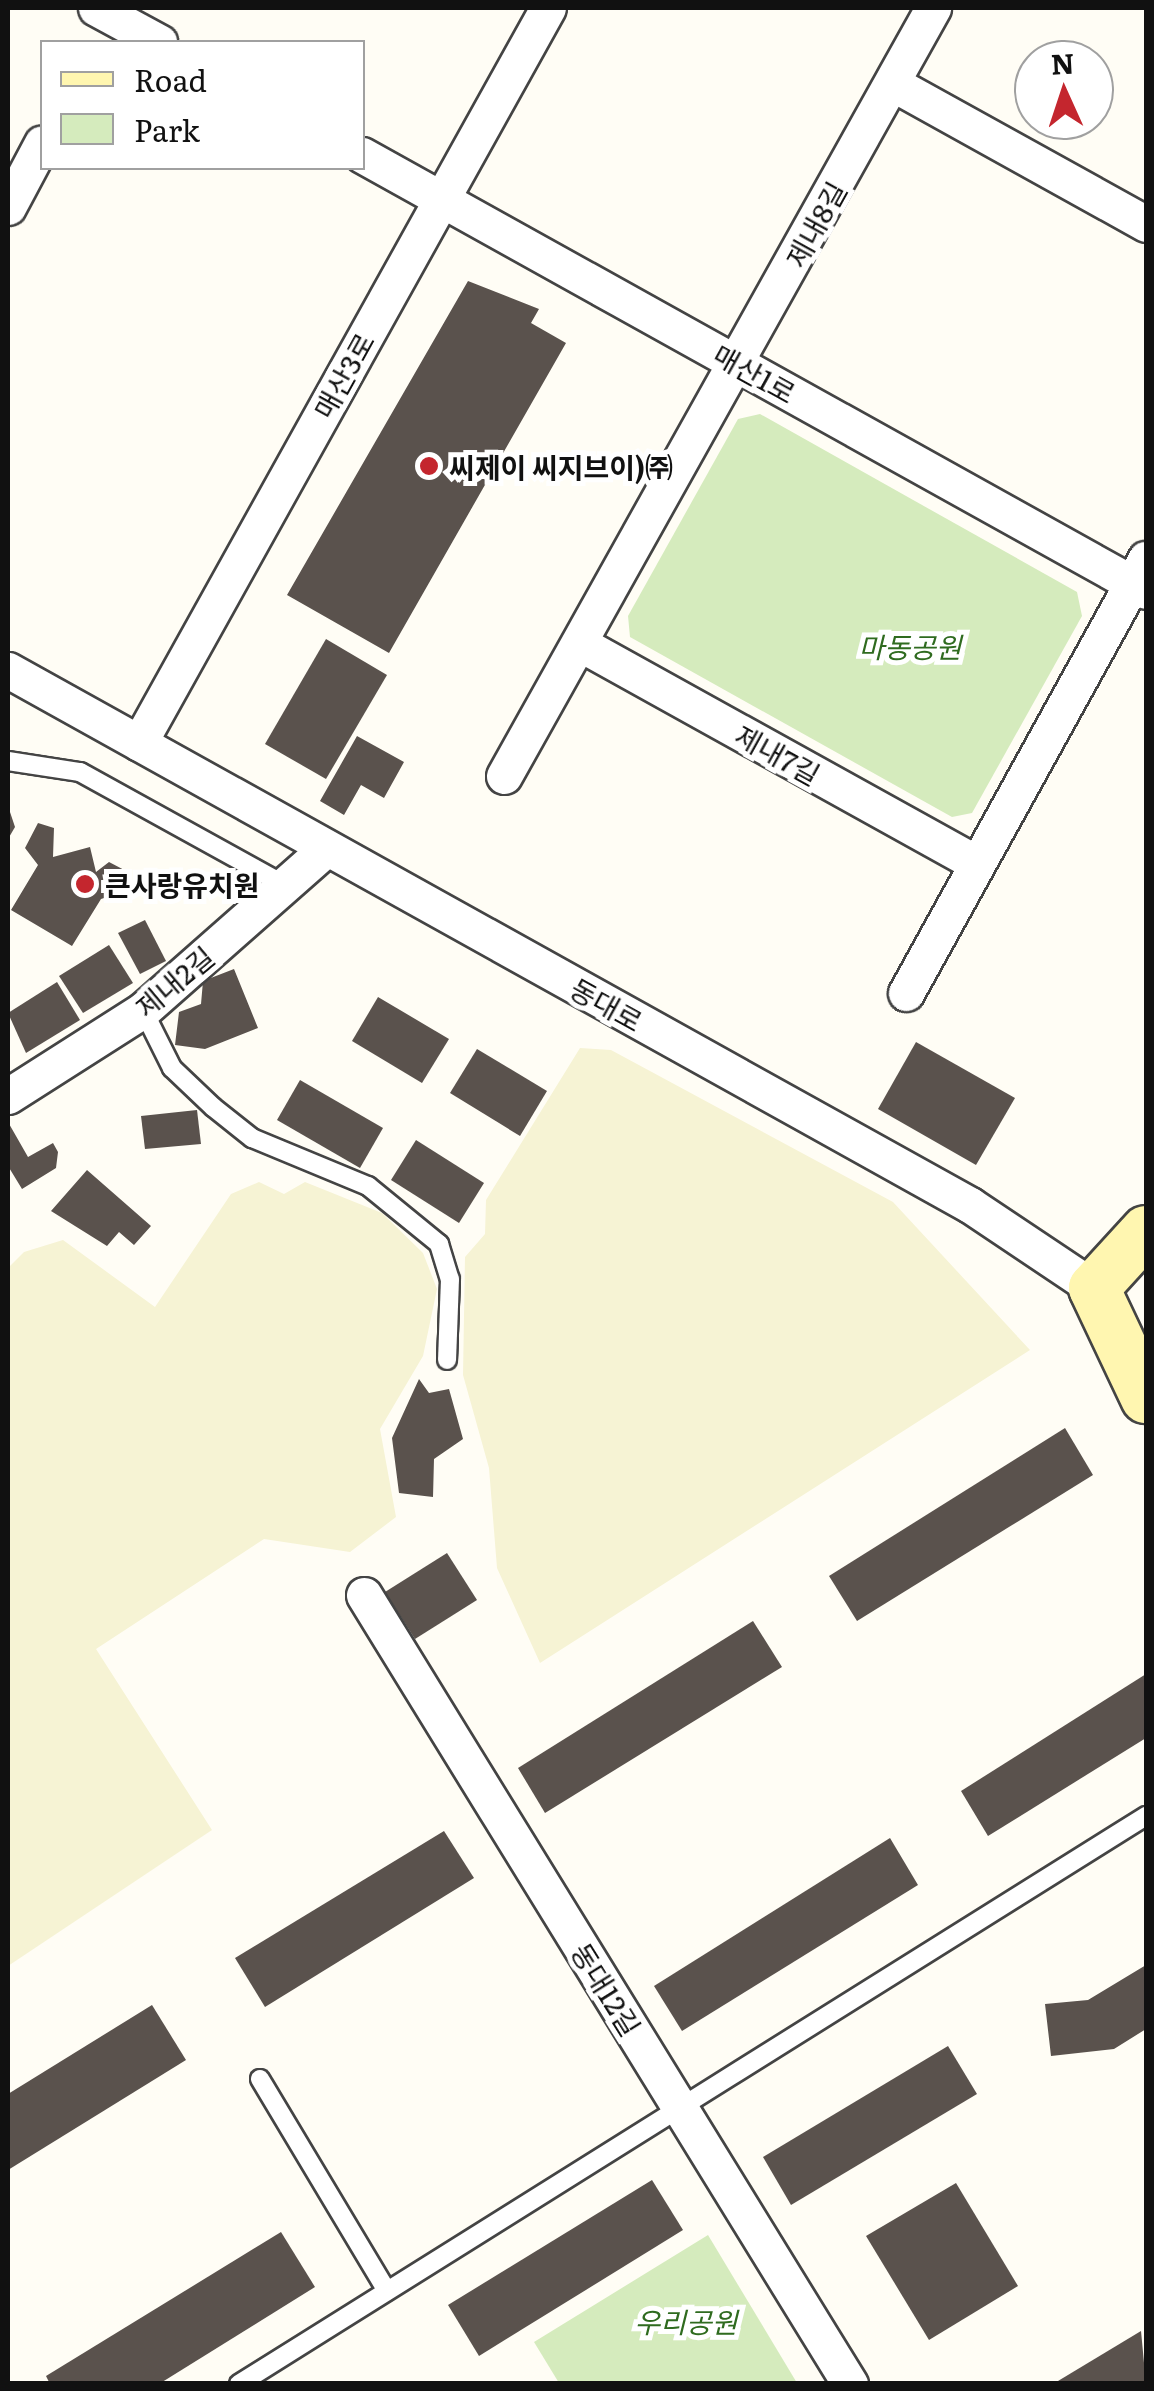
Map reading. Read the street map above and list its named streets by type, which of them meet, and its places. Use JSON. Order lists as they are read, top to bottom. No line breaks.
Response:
{"streets":{"street":["제내8길","매산1로","매산3로","제내7길","제내2길","동대로","동대12길"]},"crossings":[["제내8길","매산1로"],["매산1로","매산3로"],["매산3로","동대로"],["제내2길","동대로"]],"parks":["마동공원","우리공원"],"places":["씨제이 씨지브이)㈜","큰사랑유치원"],"legend":["Road","Park"],"north":"top"}
